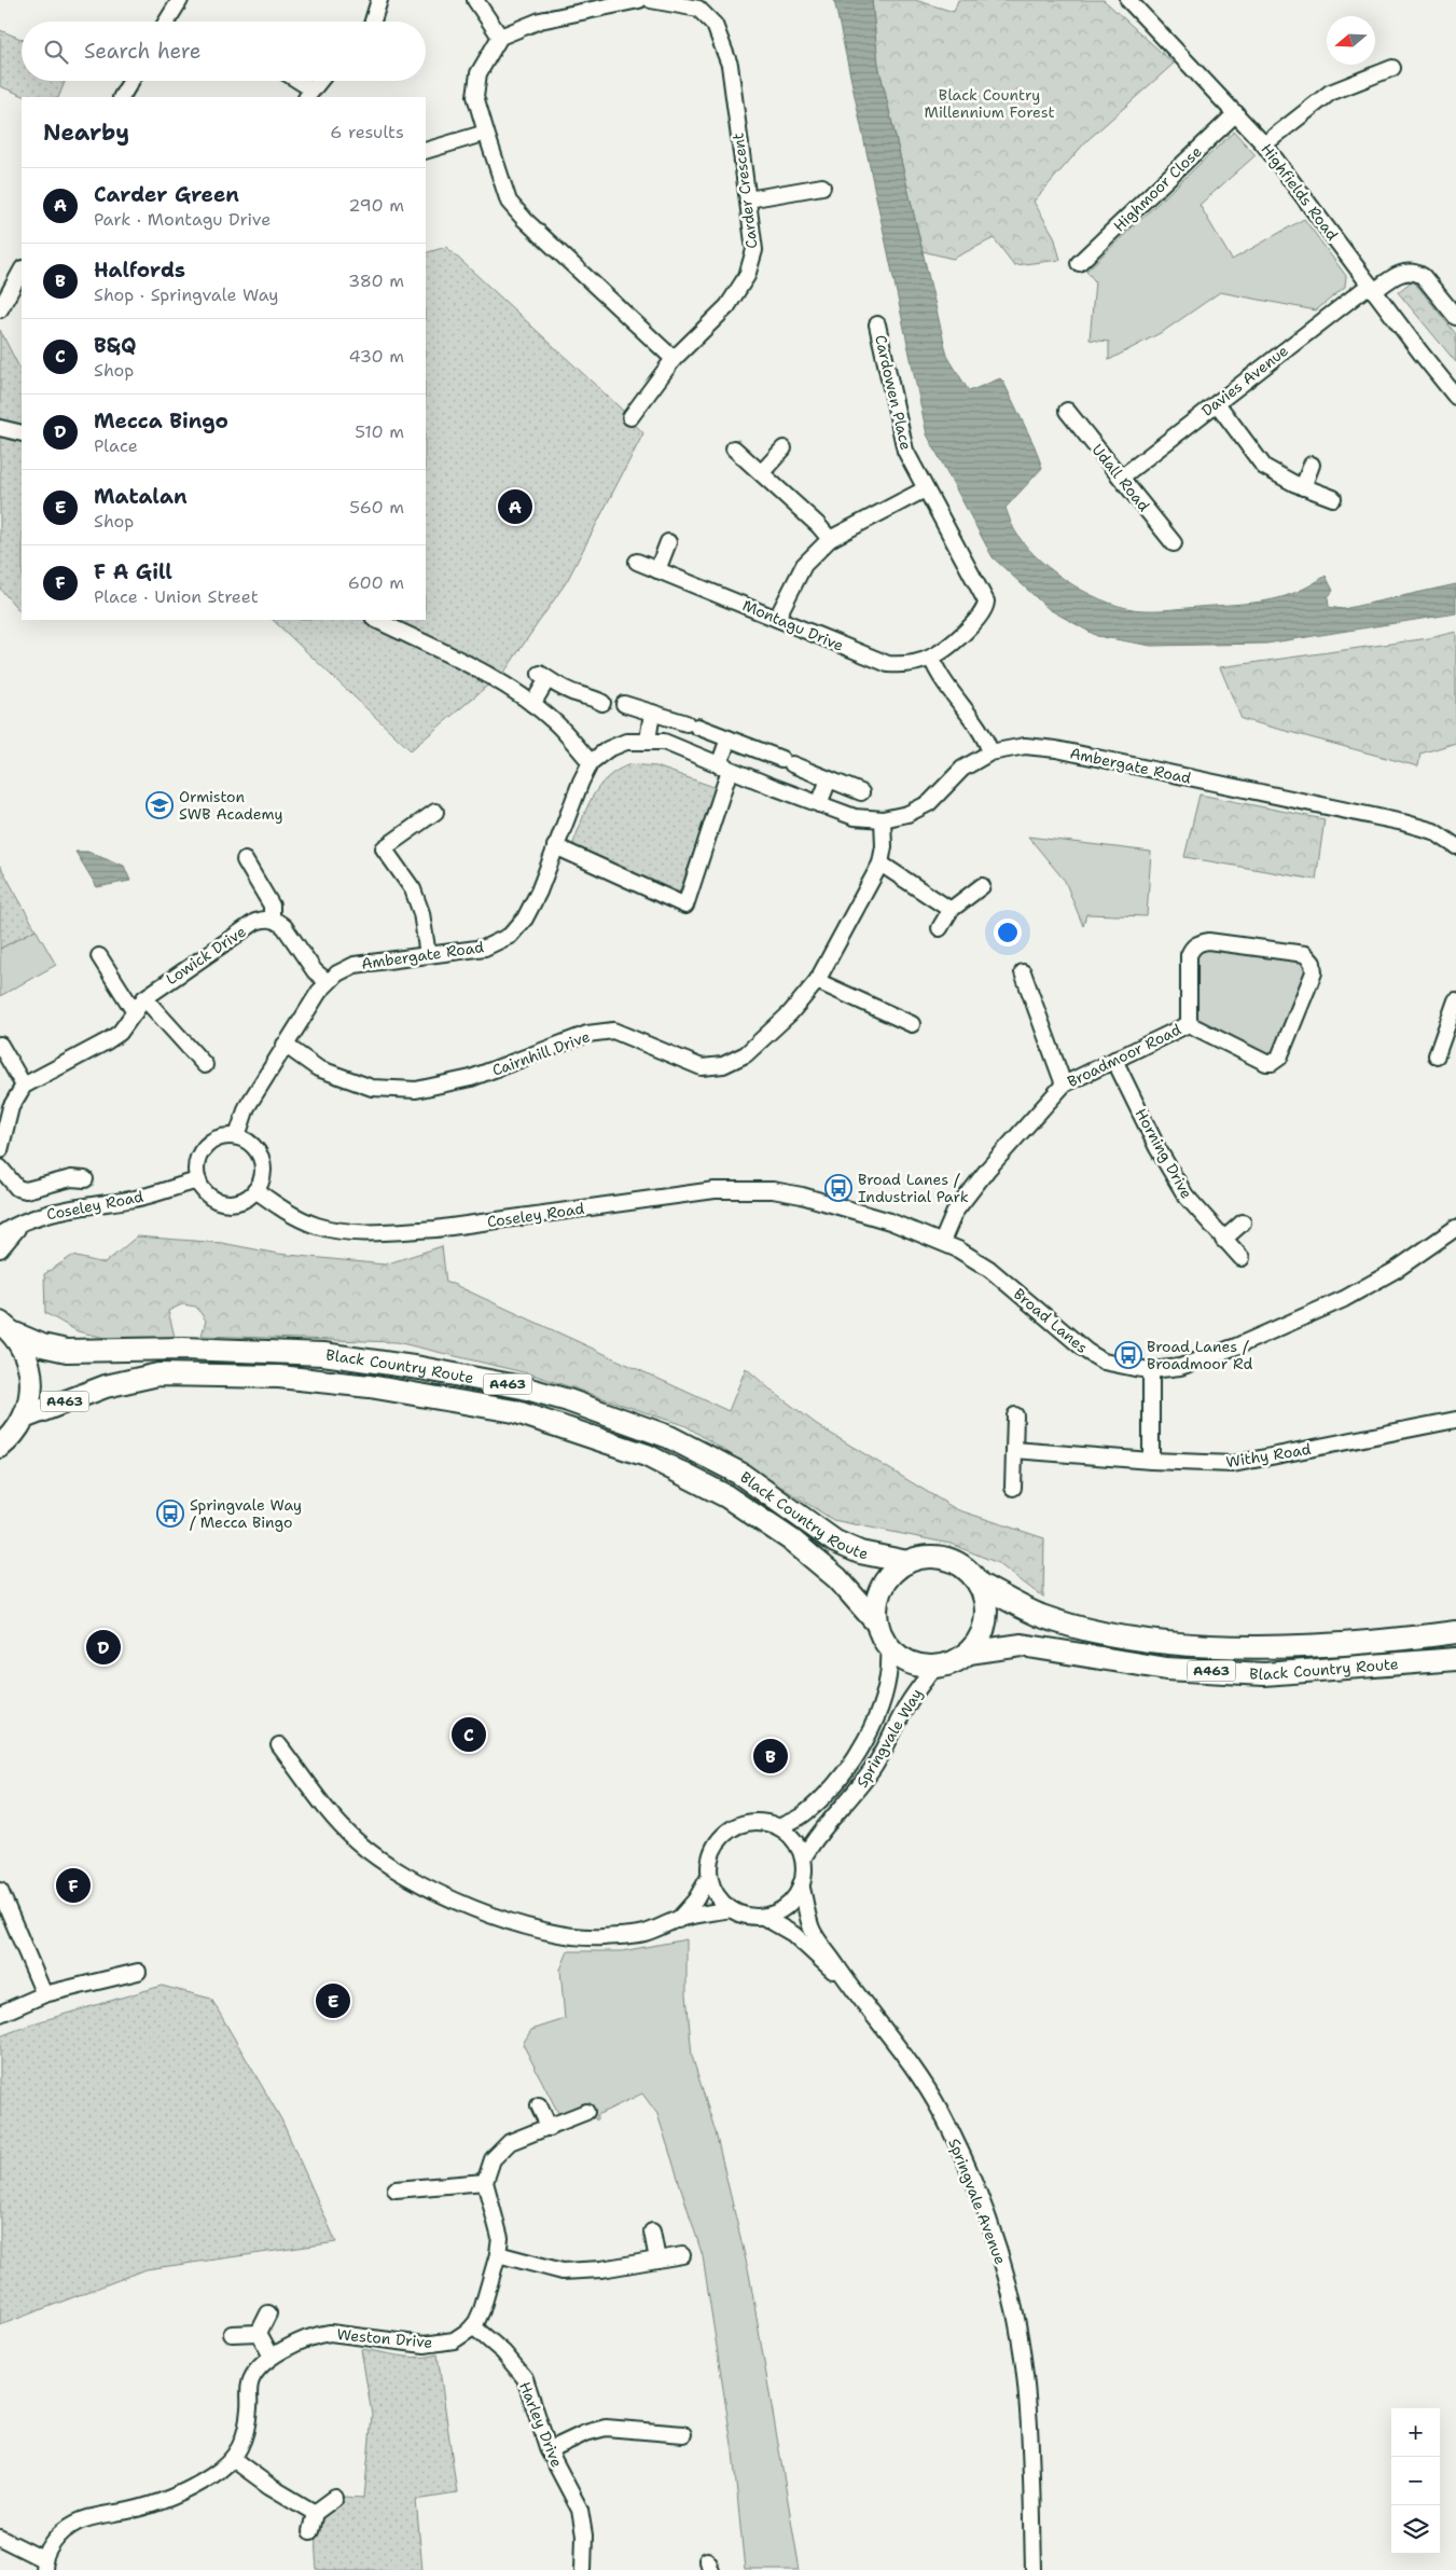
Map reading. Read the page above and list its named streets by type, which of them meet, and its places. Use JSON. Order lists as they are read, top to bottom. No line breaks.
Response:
{"streets":{"highway":["Black Country Route","A463"],"street":["Highmoor Close","Carder Crescent","Highfields Road","Davies Avenue","Cardowen Place","Udall Road","Montagu Drive","Ambergate Road","Lowick Drive","Cairnhill Drive","Broadmoor Road","Horning Drive","Coseley Road","Broad Lanes","Withy Road","Springvale Way","Springvale Avenue","Weston Drive","Harley Drive"]},"crossings":[["Highmoor Close","Highfields Road"],["Highfields Road","Davies Avenue"],["Davies Avenue","Udall Road"],["Cardowen Place","Montagu Drive"],["Ambergate Road","Cairnhill Drive"],["Ambergate Road","Coseley Road"],["Broadmoor Road","Horning Drive"],["Broadmoor Road","Broad Lanes"],["Coseley Road","Broad Lanes"],["Black Country Route","A463"],["Black Country Route","Springvale Way"],["A463","Springvale Way"],["Springvale Way","Springvale Avenue"],["Weston Drive","Harley Drive"]],"parks":["Black Country Millennium Forest"],"places":{"school or university":["Ormiston SWB Academy"],"bus stop":["Broad Lanes / Industrial Park","Broad Lanes / Broadmoor Rd","Springvale Way / Mecca Bingo"]},"north":"left","page":{"search":"Search here","heading":["Nearby","6 results"],"list":[{"mark":"A","name":"Carder Green","note":"Park · Montagu Drive","value":"290 m"},{"mark":"B","name":"Halfords","note":"Shop · Springvale Way","value":"380 m"},{"mark":"C","name":"B&Q","note":"Shop","value":"430 m"},{"mark":"D","name":"Mecca Bingo","note":"Place","value":"510 m"},{"mark":"E","name":"Matalan","note":"Shop","value":"560 m"},{"mark":"F","name":"F A Gill","note":"Place · Union Street","value":"600 m"}],"pins":["A","D","C","B","F","E"],"map_buttons":["+","−"]}}
